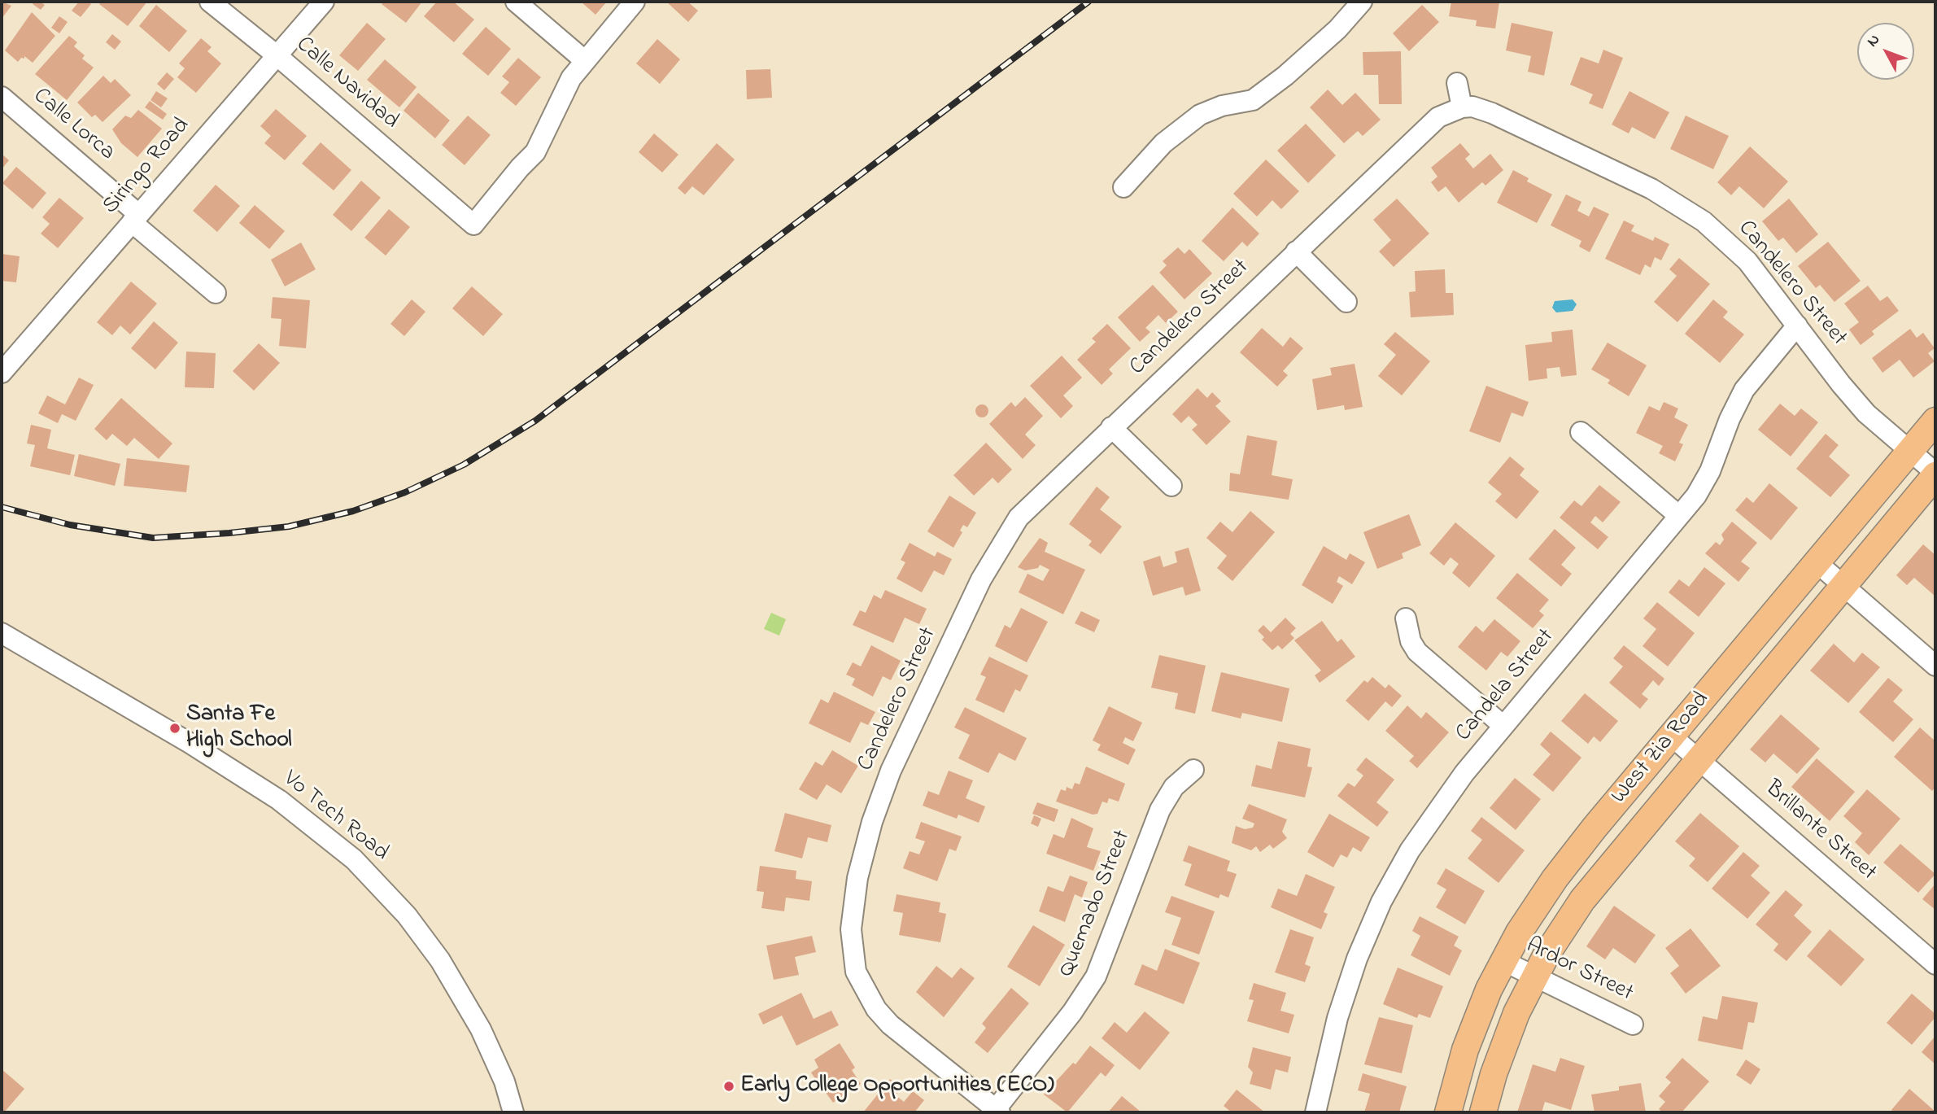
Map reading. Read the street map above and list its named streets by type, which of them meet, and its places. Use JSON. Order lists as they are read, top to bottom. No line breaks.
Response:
{"streets":{"main road":["West Zia Road"],"street":["Calle Navidad","Calle Lorca","Siringo Road","Candelero Street","Candela Street","Vo Tech Road","Brillante Street","Quemado Street","Ardor Street"]},"crossings":[["Calle Navidad","Siringo Road"],["Calle Lorca","Siringo Road"],["Candelero Street","Candela Street"],["Candelero Street","West Zia Road"],["Candelero Street","Quemado Street"],["West Zia Road","Brillante Street"],["West Zia Road","Ardor Street"]],"places":["Santa Fe High School","Early College Opportunities (ECO)"],"north":"top left"}
